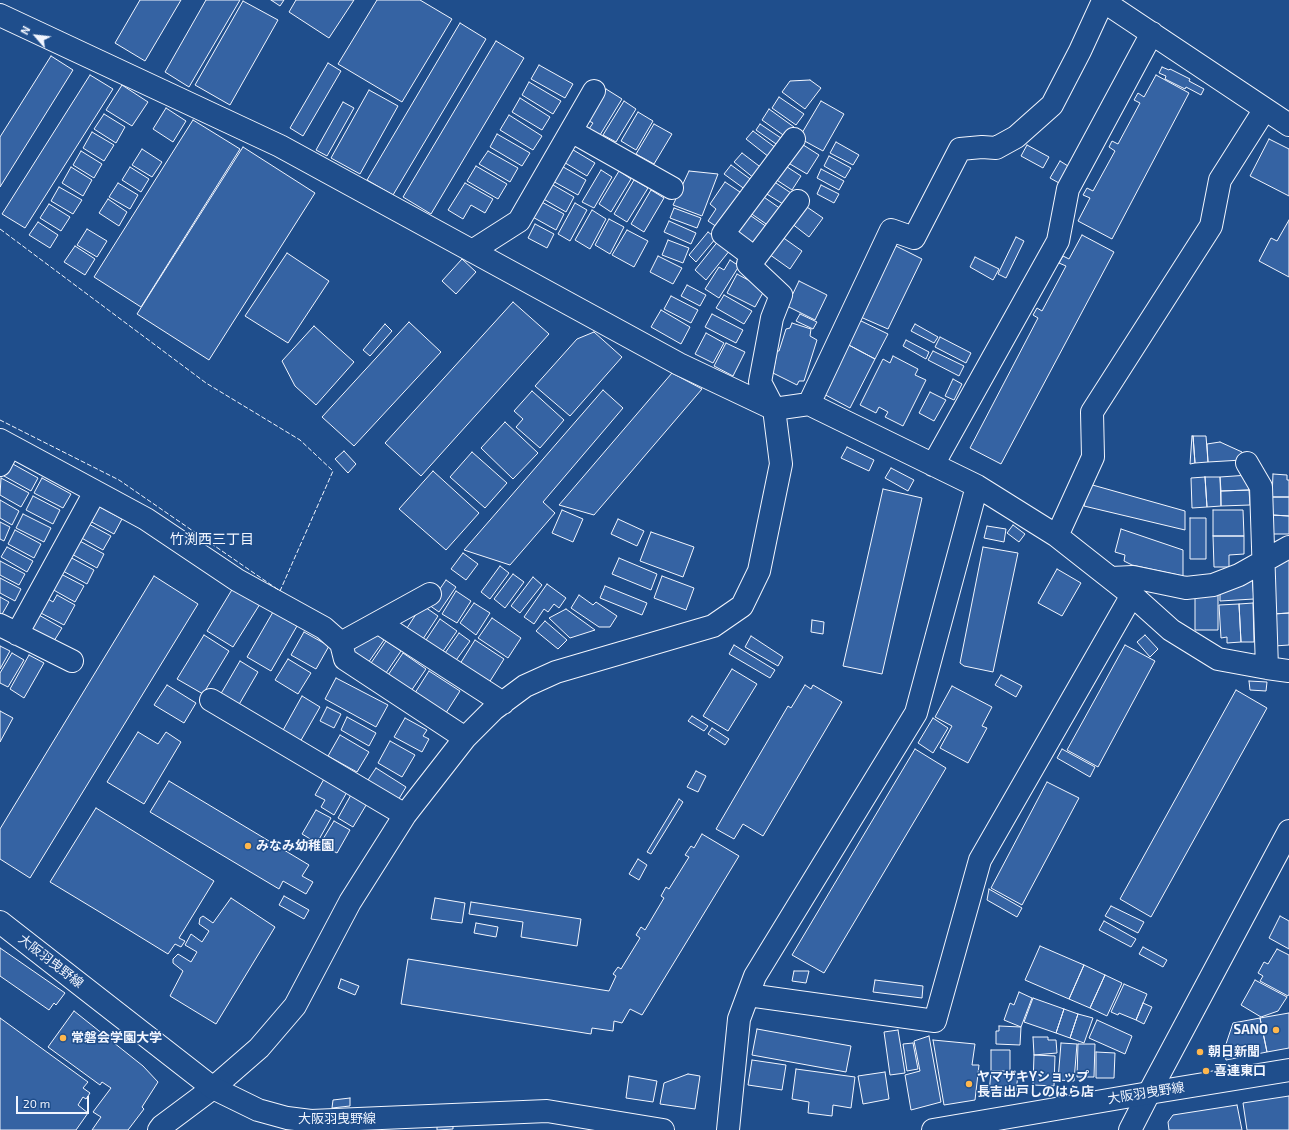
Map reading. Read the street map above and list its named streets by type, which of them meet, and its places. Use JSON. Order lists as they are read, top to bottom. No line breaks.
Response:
{"streets":{"street":["大阪羽曳野線"]},"districts":["竹渕西三丁目"],"places":["みなみ幼稚園","SANO","常磐会学園大学","朝日新聞","喜連東口","ヤマザキYショップ 長吉出戸しのはら店"],"scale_bar":"20 m","north":"top left"}
